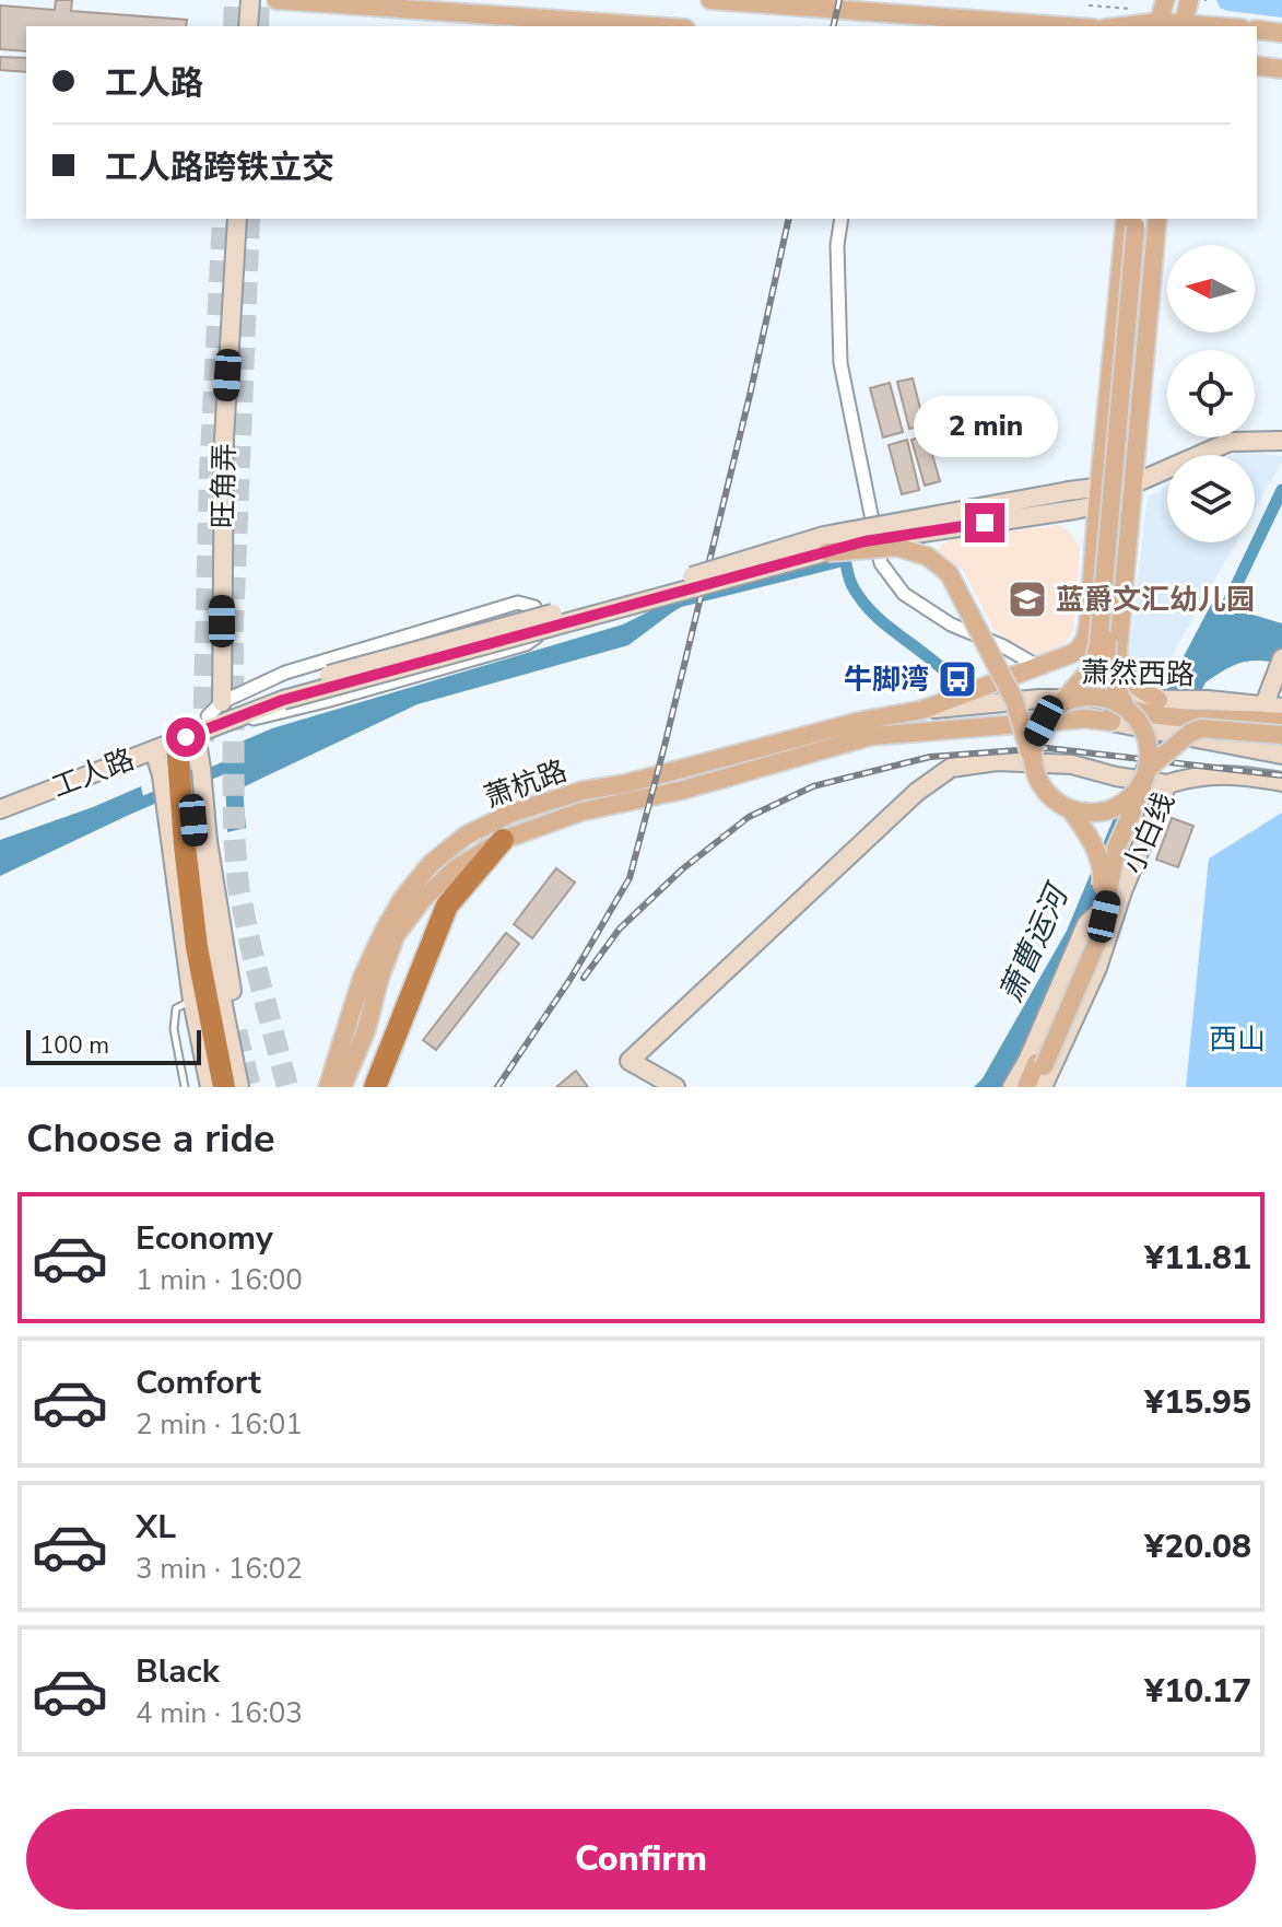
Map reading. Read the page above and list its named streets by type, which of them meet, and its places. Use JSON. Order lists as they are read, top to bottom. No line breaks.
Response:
{"streets":{"main road":["旺角弄","萧然西路","工人路","萧杭路","小白线"]},"crossings":[["萧然西路","萧杭路"]],"water":["萧曹运河"],"parks":["西山"],"places":{"school or university":["蓝爵文汇幼儿园"],"bus stop":["牛脚湾"]},"scale_bar":"100 m","north":"left","page":{"banner":["工人路","工人路跨铁立交"],"bubble":"2 min","scale":"100 m","heading":"Choose a ride","list":[{"name":"Economy","note":"1 min · 16:00","value":"¥11.81"},{"name":"Comfort","note":"2 min · 16:01","value":"¥15.95"},{"name":"XL","note":"3 min · 16:02","value":"¥20.08"},{"name":"Black","note":"4 min · 16:03","value":"¥10.17"}],"buttons":"Confirm"}}
